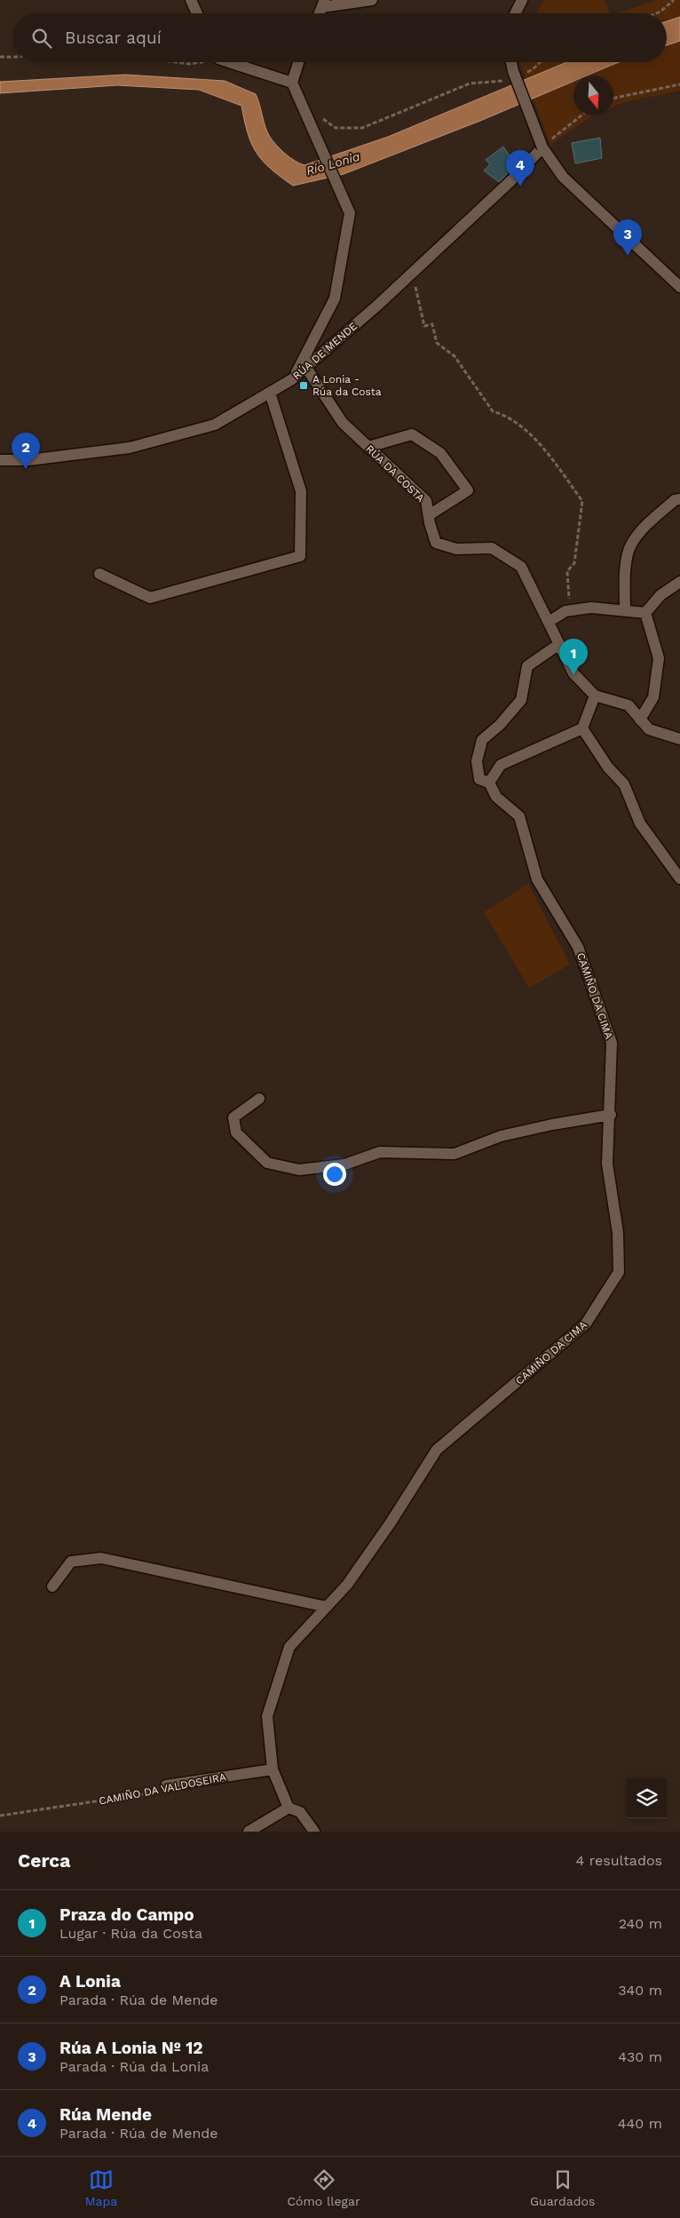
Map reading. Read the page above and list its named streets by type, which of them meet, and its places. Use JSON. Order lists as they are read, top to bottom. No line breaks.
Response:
{"streets":{"street":["RÚA DE MENDE","RÚA DA COSTA","CAMIÑO DA CIMA","CAMIÑO DA VALDOSEIRA"]},"crossings":[["RÚA DE MENDE","RÚA DA COSTA"],["RÚA DA COSTA","CAMIÑO DA CIMA"],["CAMIÑO DA CIMA","CAMIÑO DA VALDOSEIRA"]],"water":["Río Lonia"],"places":{"transit":["A Lonia - Rúa da Costa"]},"north":"bottom","page":{"search":"Buscar aquí","pins":["4","3","2","1"],"heading":["Cerca","4 resultados"],"list":[{"mark":"1","name":"Praza do Campo","note":"Lugar · Rúa da Costa","value":"240 m"},{"mark":"2","name":"A Lonia","note":"Parada · Rúa de Mende","value":"340 m"},{"mark":"3","name":"Rúa A Lonia Nº 12","note":"Parada · Rúa da Lonia","value":"430 m"},{"mark":"4","name":"Rúa Mende","note":"Parada · Rúa de Mende","value":"440 m"}],"nav":["Mapa","Cómo llegar","Guardados"]}}
